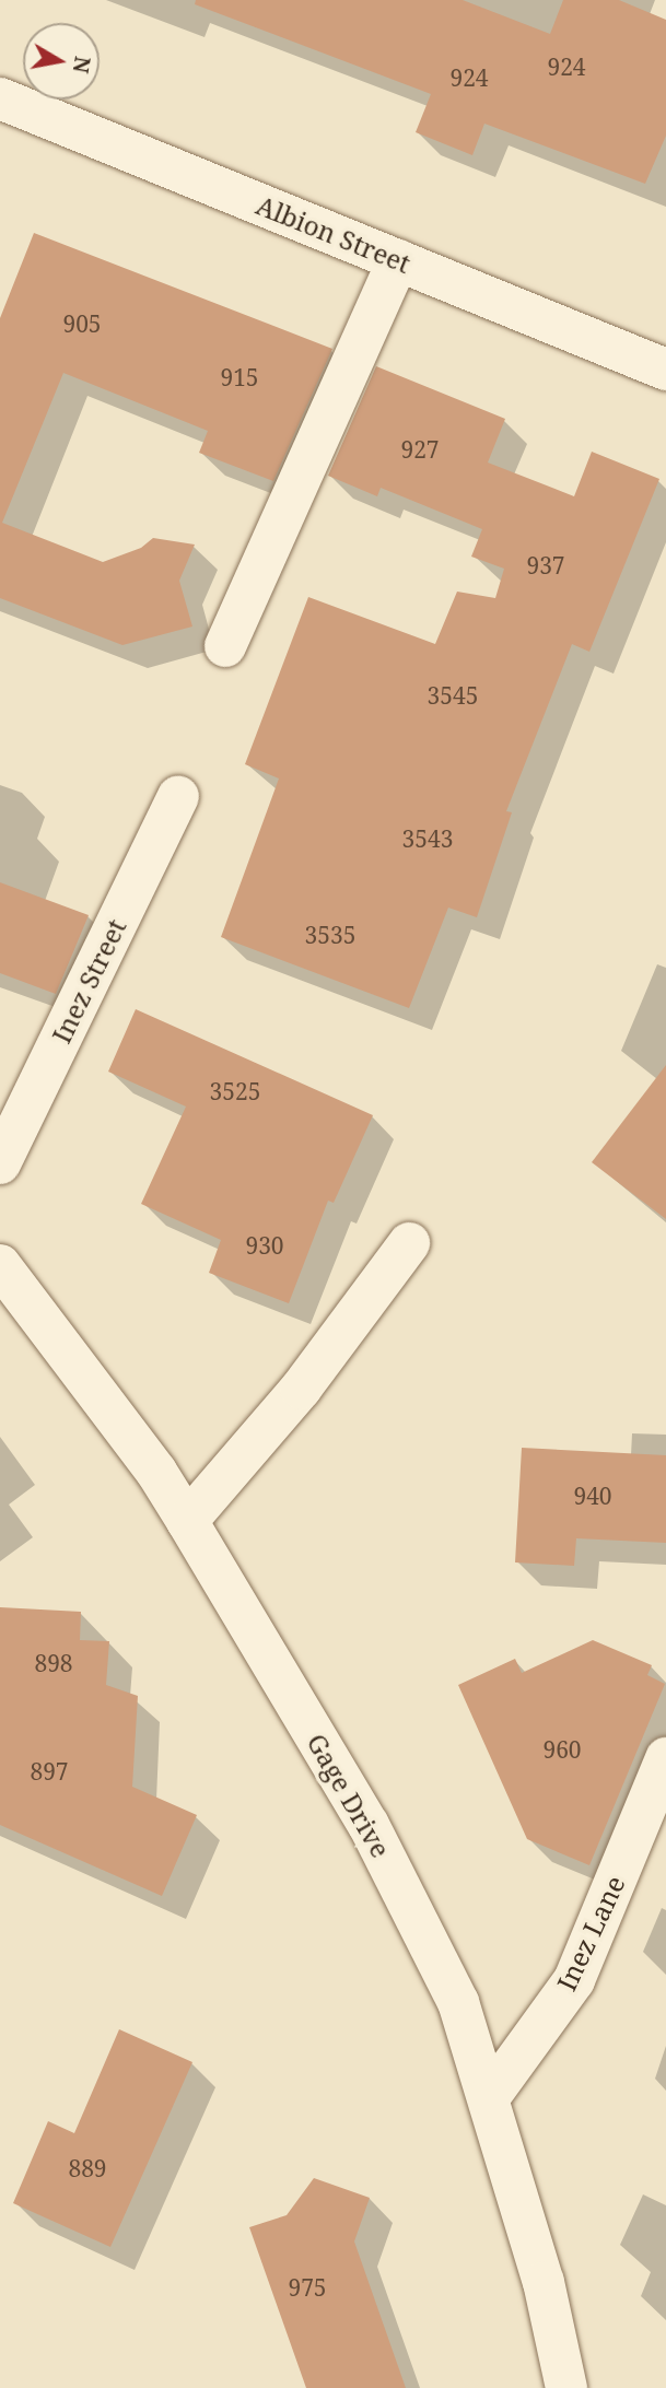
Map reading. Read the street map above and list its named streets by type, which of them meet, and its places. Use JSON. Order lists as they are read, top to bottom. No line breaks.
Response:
{"streets":{"street":["Albion Street","Inez Street","Gage Drive","Inez Lane"]},"crossings":[["Gage Drive","Inez Lane"]],"house_numbers":["924","924","905","915","927","937","3545","3543","3535","3525","930","940","898","960","897","889","975"],"north":"right"}
